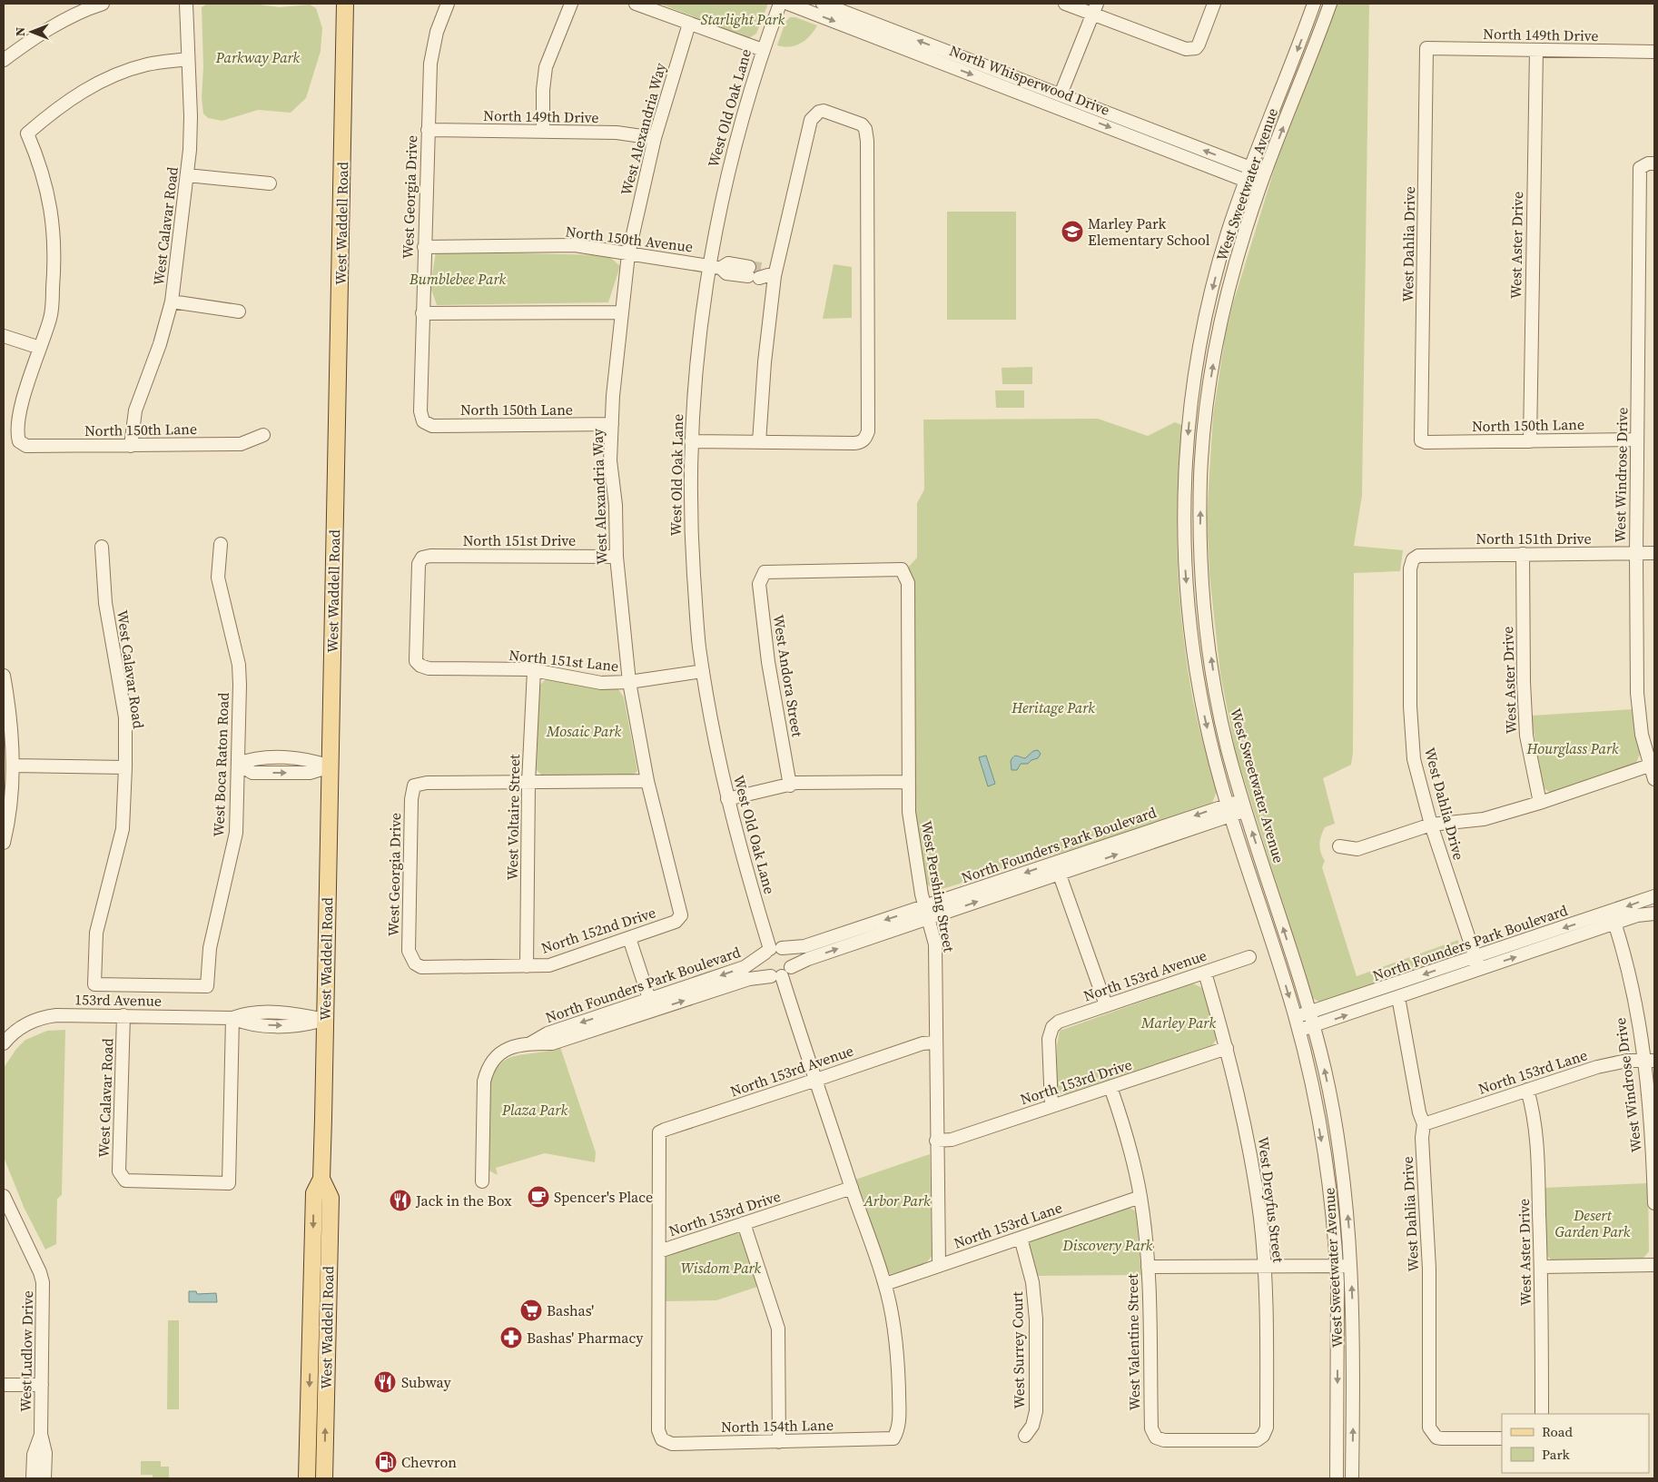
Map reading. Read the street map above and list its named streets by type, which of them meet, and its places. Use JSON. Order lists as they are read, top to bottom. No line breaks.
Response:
{"streets":{"main road":["West Waddell Road"],"street":["North 149th Drive","North Whisperwood Drive","West Old Oak Lane","West Alexandria Way","West Sweetwater Avenue","West Georgia Drive","West Calavar Road","North 150th Avenue","West Dahlia Drive","West Aster Drive","North 150th Lane","West Windrose Drive","North 151th Drive","North 151st Drive","North 151st Lane","West Andora Street","West Boca Raton Road","West Voltaire Street","North Founders Park Boulevard","West Pershing Street","North 152nd Drive","North 153rd Avenue","153rd Avenue","North 153rd Lane","North 153rd Drive","West Dreyfus Street","West Valentine Street","West Surrey Court","West Ludlow Drive","North 154th Lane"]},"crossings":[["North 149th Drive","West Alexandria Way"],["North 149th Drive","West Georgia Drive"],["North 149th Drive","West Dahlia Drive"],["North 149th Drive","West Aster Drive"],["North Whisperwood Drive","West Sweetwater Avenue"],["West Old Oak Lane","North 150th Avenue"],["West Old Oak Lane","North 151st Lane"],["West Old Oak Lane","North Founders Park Boulevard"],["West Alexandria Way","North 150th Avenue"],["West Alexandria Way","North 150th Lane"],["West Alexandria Way","North 151st Drive"],["West Alexandria Way","North 151st Lane"],["West Alexandria Way","North 152nd Drive"],["West Sweetwater Avenue","North Founders Park Boulevard"],["West Georgia Drive","North 150th Avenue"],["West Georgia Drive","North 150th Lane"],["West Georgia Drive","West Voltaire Street"],["West Georgia Drive","North 152nd Drive"],["West Waddell Road","153rd Avenue"],["West Calavar Road","North 150th Lane"],["West Calavar Road","West Boca Raton Road"],["West Calavar Road","153rd Avenue"],["West Dahlia Drive","North 150th Lane"],["West Dahlia Drive","North 151th Drive"],["West Dahlia Drive","North Founders Park Boulevard"],["West Dahlia Drive","North 153rd Lane"],["West Aster Drive","North 150th Lane"],["West Aster Drive","North 151th Drive"],["West Aster Drive","North 153rd Lane"],["North 150th Lane","West Windrose Drive"],["West Windrose Drive","North 151th Drive"],["West Windrose Drive","North Founders Park Boulevard"],["West Windrose Drive","North 153rd Lane"],["North 151st Drive","North 151st Lane"],["North 151st Lane","West Voltaire Street"],["West Andora Street","West Pershing Street"],["West Voltaire Street","North 152nd Drive"],["North Founders Park Boulevard","West Pershing Street"],["West Pershing Street","North 153rd Avenue"],["West Pershing Street","North 153rd Lane"],["West Pershing Street","North 153rd Drive"],["North 153rd Avenue","North 153rd Drive"],["North 153rd Avenue","West Dreyfus Street"],["North 153rd Avenue","North 154th Lane"],["North 153rd Lane","West Valentine Street"],["North 153rd Lane","West Surrey Court"],["North 153rd Lane","North 154th Lane"],["North 153rd Drive","West Dreyfus Street"],["North 153rd Drive","West Valentine Street"],["North 153rd Drive","North 154th Lane"],["West Dreyfus Street","West Valentine Street"]],"parks":["Starlight Park","Parkway Park","Bumblebee Park","Heritage Park","Mosaic Park","Hourglass Park","Marley Park","Plaza Park","Arbor Park","Desert Garden Park","Discovery Park","Wisdom Park"],"places":{"school or university":["Marley Park Elementary School"],"cafe":["Spencer's Place"],"restaurant":["Jack in the Box","Subway"],"supermarket":["Bashas'"],"pharmacy":["Bashas' Pharmacy"],"fuel station":["Chevron"]},"legend":["Road","Park"],"north":"left"}
